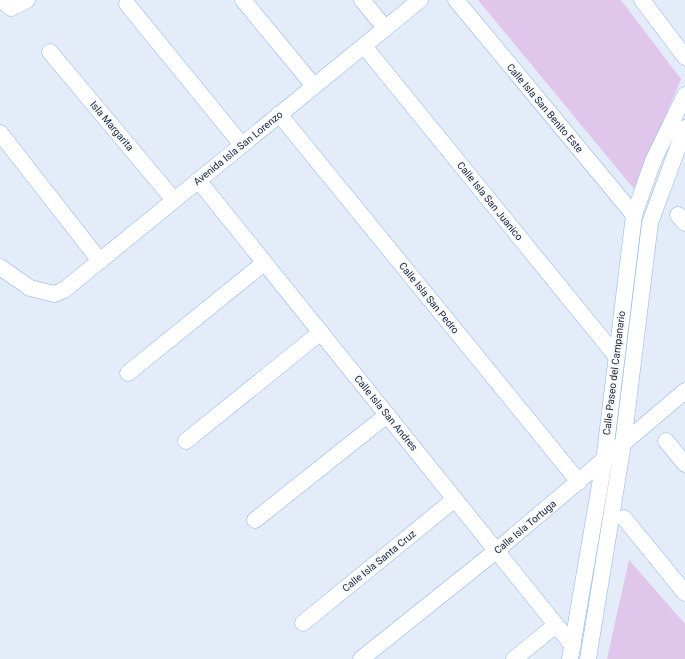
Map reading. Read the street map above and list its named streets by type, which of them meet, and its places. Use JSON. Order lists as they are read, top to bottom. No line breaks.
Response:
{"streets":{"street":["Calle Isla San Benito Este","Isla Margarita","Avenida Isla San Lorenzo","Calle Isla San Juanico","Calle Isla San Pedro","Calle Paseo del Campanario","Calle Isla San Andres","Calle Isla Tortuga","Calle Isla Santa Cruz"]},"crossings":[["Calle Isla San Benito Este","Calle Paseo del Campanario"],["Isla Margarita","Avenida Isla San Lorenzo"],["Avenida Isla San Lorenzo","Calle Isla San Juanico"],["Avenida Isla San Lorenzo","Calle Isla San Pedro"],["Avenida Isla San Lorenzo","Calle Isla San Andres"],["Calle Isla San Juanico","Calle Paseo del Campanario"],["Calle Isla San Pedro","Calle Isla Tortuga"],["Calle Paseo del Campanario","Calle Isla San Andres"],["Calle Paseo del Campanario","Calle Isla Tortuga"],["Calle Isla San Andres","Calle Isla Tortuga"],["Calle Isla San Andres","Calle Isla Santa Cruz"]]}
